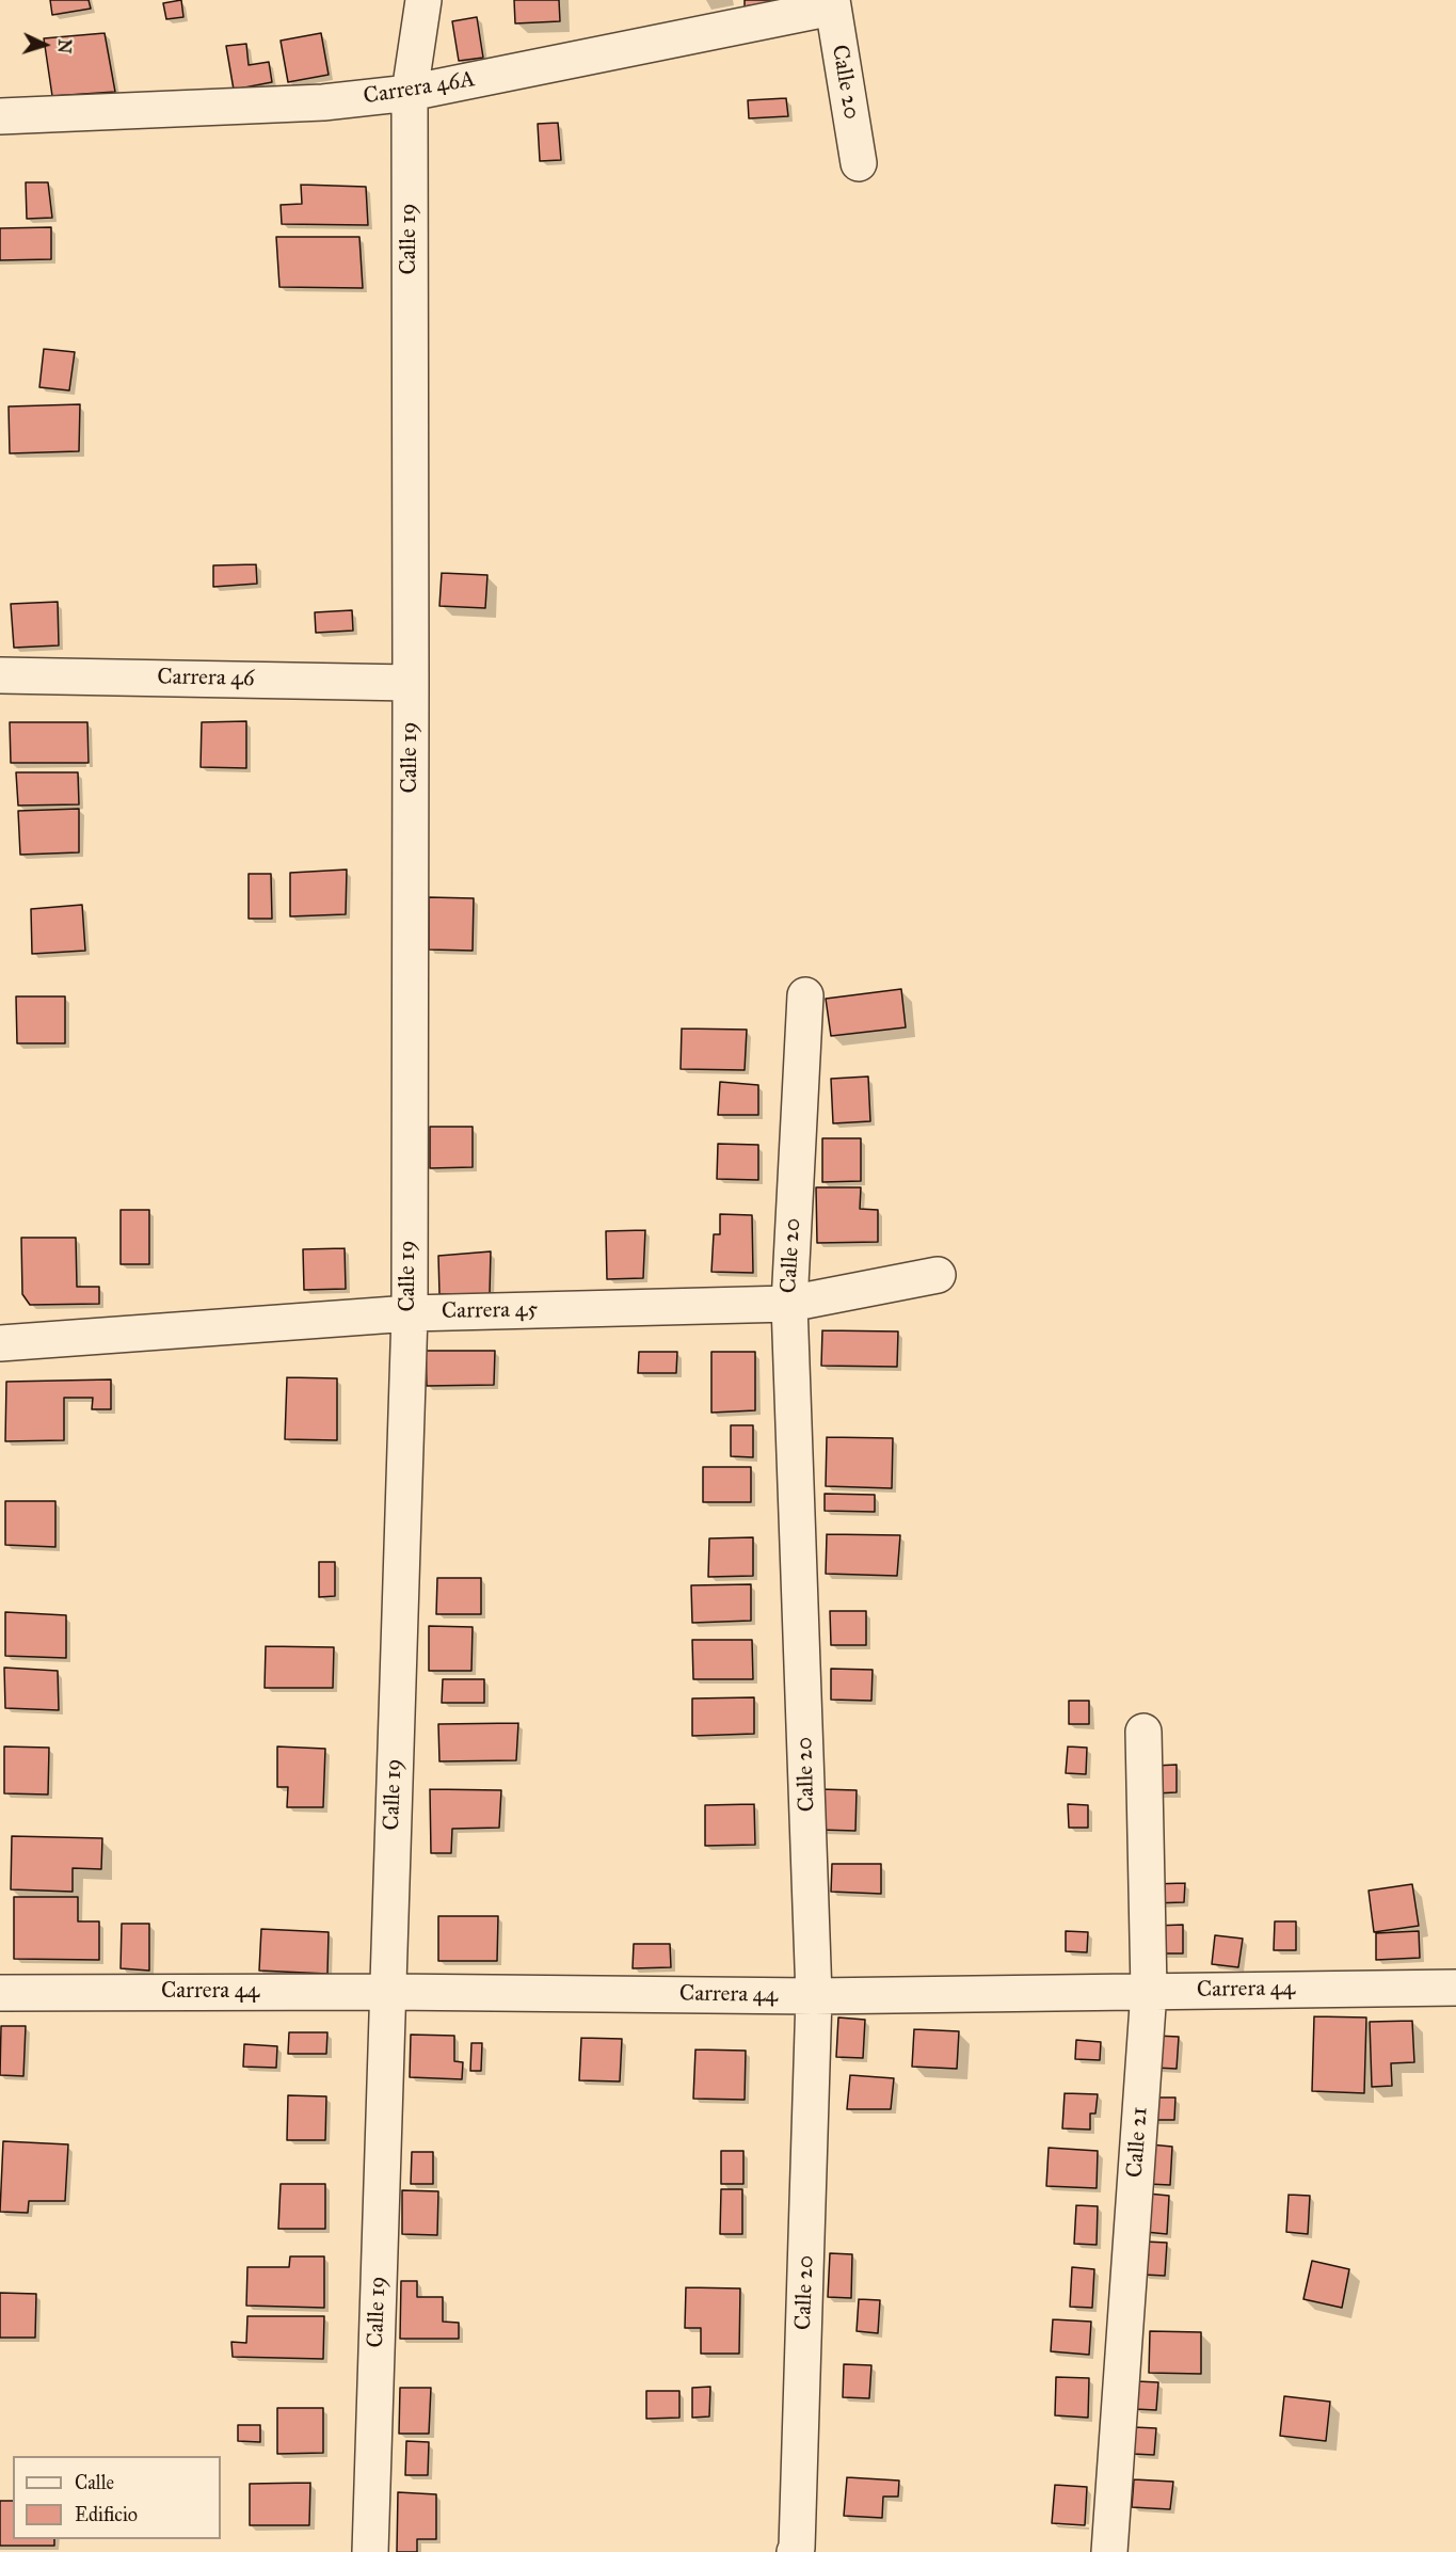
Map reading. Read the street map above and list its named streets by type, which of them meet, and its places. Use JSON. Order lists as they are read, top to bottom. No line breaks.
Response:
{"streets":{"street":["Calle 20","Carrera 46A","Calle 19","Carrera 46","Carrera 45","Carrera 44","Calle 21"]},"crossings":[["Calle 20","Carrera 46A"],["Calle 20","Carrera 45"],["Calle 20","Carrera 44"],["Carrera 46A","Calle 19"],["Calle 19","Carrera 46"],["Calle 19","Carrera 45"],["Calle 19","Carrera 44"],["Carrera 44","Calle 21"]],"legend":["Calle","Edificio"],"north":"right"}
